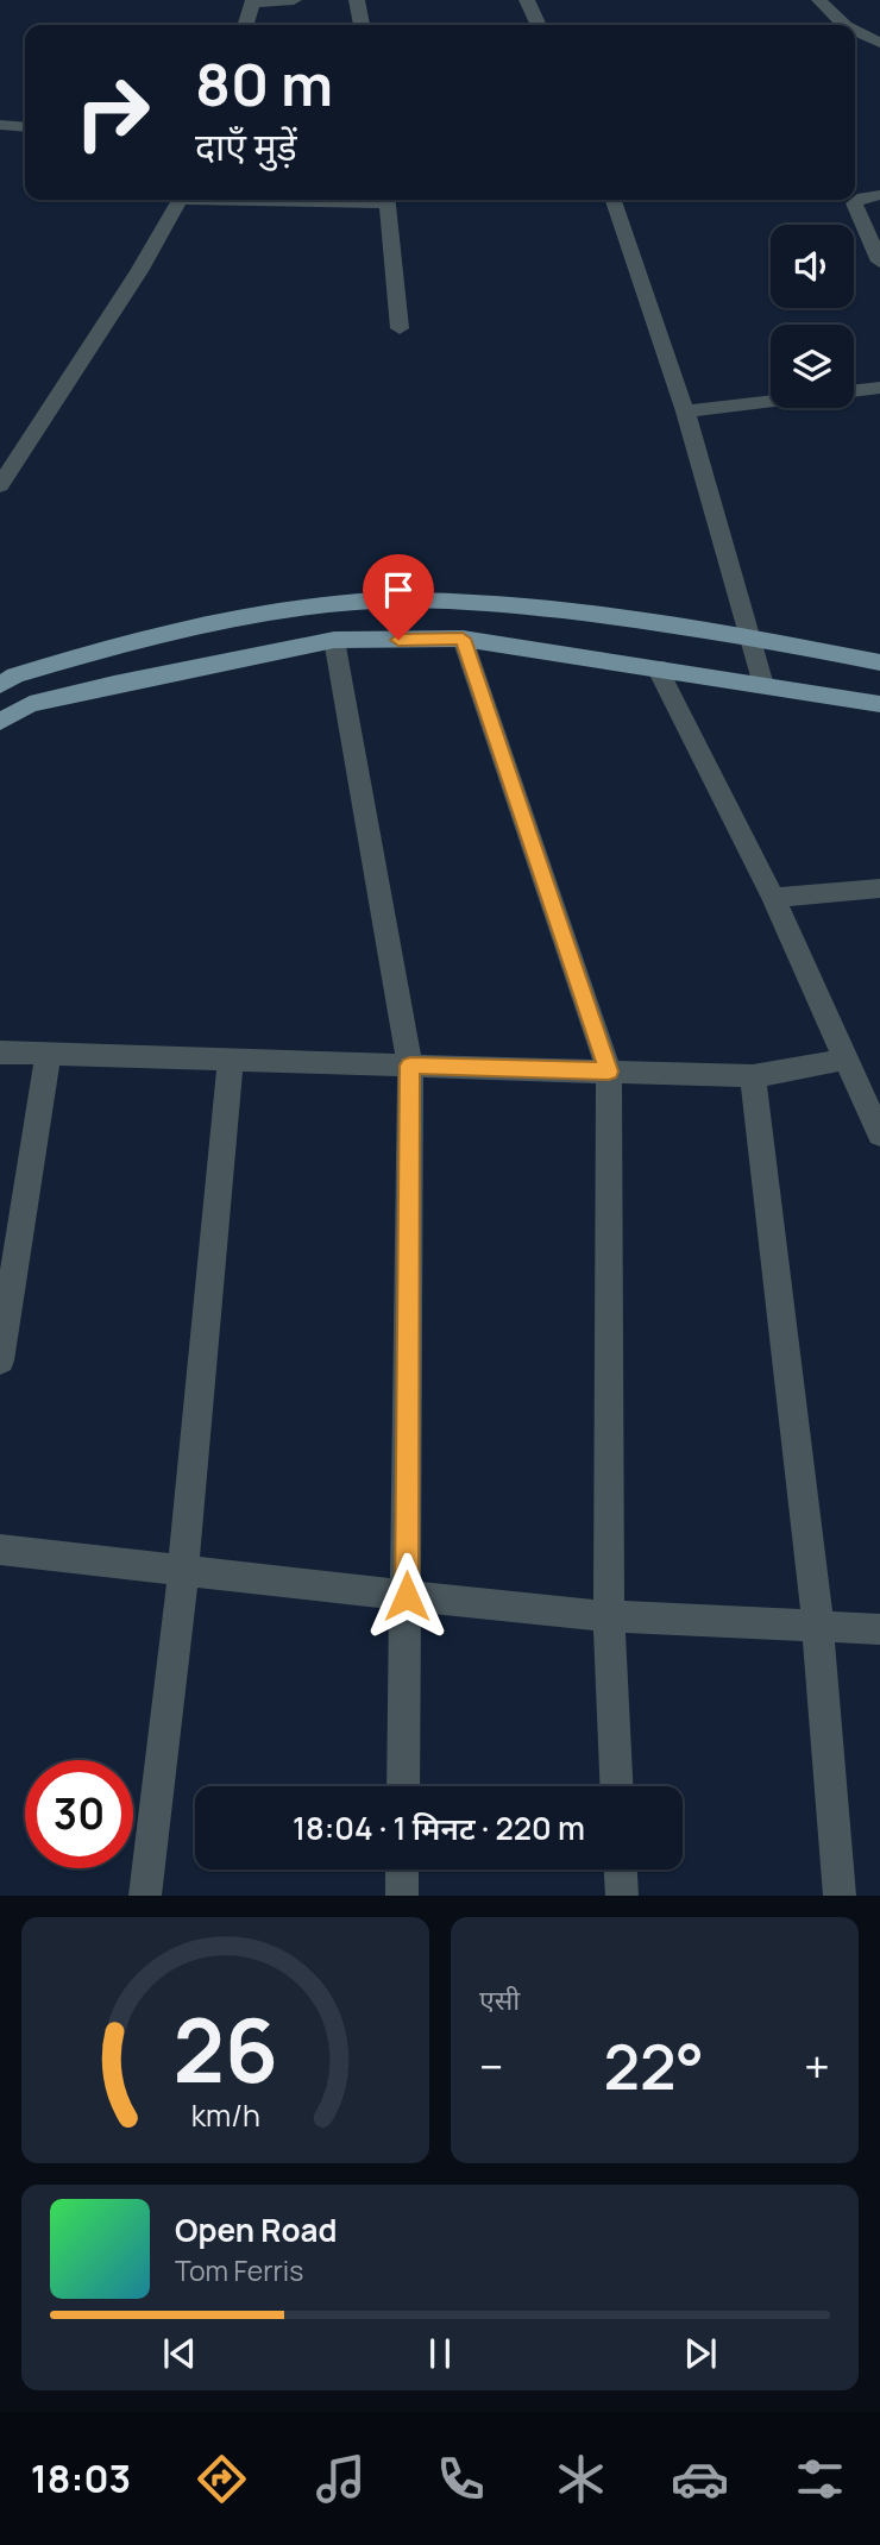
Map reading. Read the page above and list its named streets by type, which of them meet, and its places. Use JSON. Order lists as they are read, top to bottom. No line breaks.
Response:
{"page":{"turn":["80 m","दाएँ मुड़ें"],"limit":"30","trip":"18:04 · 1 मिनट · 220 m","tile":"एसी","heat":["−","22°","+"],"song":["Open Road","Tom Ferris"],"tabs":"18:03","gauge":["26","km/h"]}}
